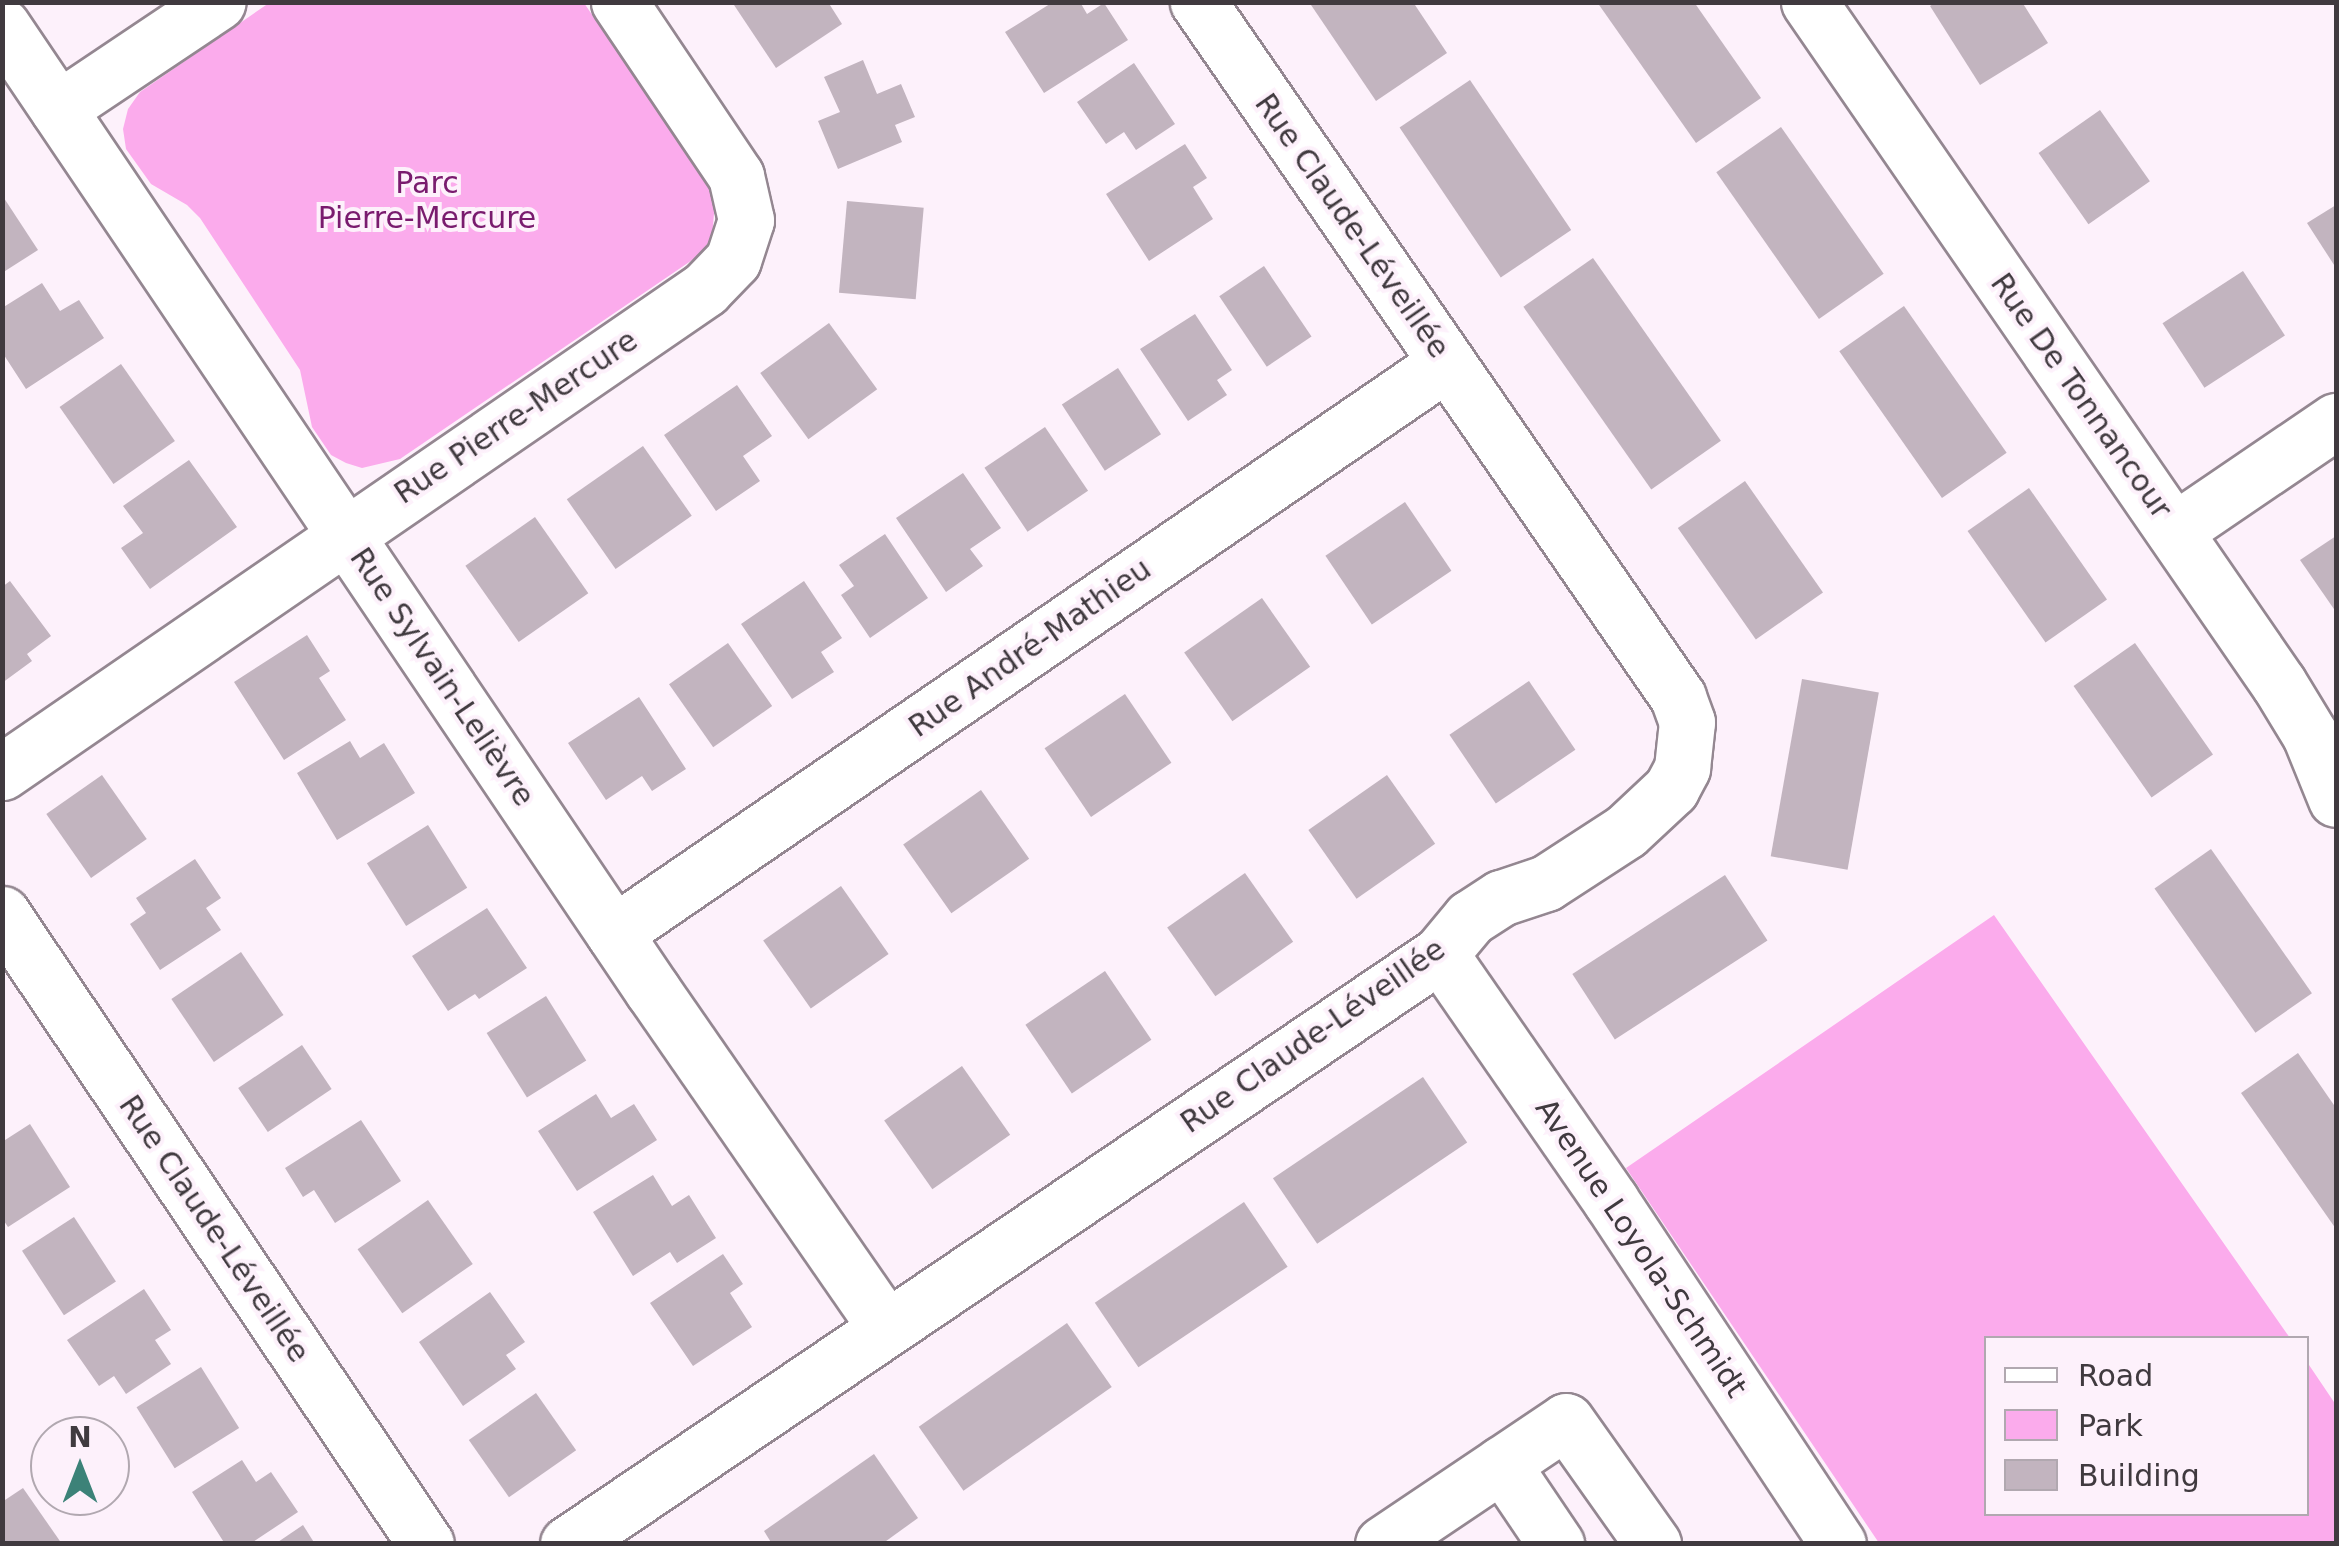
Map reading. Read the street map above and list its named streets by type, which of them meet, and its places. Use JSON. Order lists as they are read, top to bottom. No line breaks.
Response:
{"streets":{"street":["Rue Claude-Léveillée","Rue De Tonnancour","Rue Pierre-Mercure","Rue André-Mathieu","Rue Sylvain-Lelièvre","Avenue Loyola-Schmidt"]},"crossings":[["Rue Claude-Léveillée","Rue André-Mathieu"],["Rue Claude-Léveillée","Rue Sylvain-Lelièvre"],["Rue Claude-Léveillée","Avenue Loyola-Schmidt"],["Rue Pierre-Mercure","Rue Sylvain-Lelièvre"],["Rue André-Mathieu","Rue Sylvain-Lelièvre"]],"parks":["Parc Pierre-Mercure"],"legend":["Road","Park","Building"],"north":"top"}
